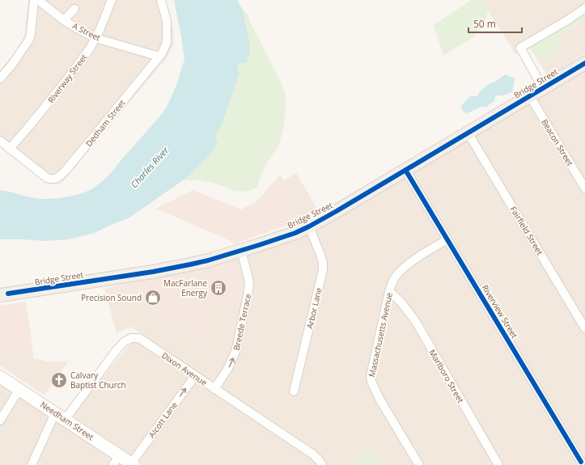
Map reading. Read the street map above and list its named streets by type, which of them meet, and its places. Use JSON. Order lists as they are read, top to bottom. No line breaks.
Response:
{"streets":{"main road":["Bridge Street","Needham Street"],"street":["A Street","Riverway Street","Dedham Street","Beacon Street","Fairfield Street","Arbor Lane","Riverview Street","Breede Terrace","Massachusetts Avenue","Dixon Avenue","Marlboro Street","Alcott Lane"]},"crossings":[["A Street","Riverway Street"],["A Street","Dedham Street"],["Riverway Street","Dedham Street"],["Bridge Street","Beacon Street"],["Bridge Street","Fairfield Street"],["Bridge Street","Arbor Lane"],["Bridge Street","Riverview Street"],["Bridge Street","Breede Terrace"],["Riverview Street","Massachusetts Avenue"],["Breede Terrace","Dixon Avenue"],["Massachusetts Avenue","Marlboro Street"],["Dixon Avenue","Alcott Lane"],["Dixon Avenue","Needham Street"],["Alcott Lane","Needham Street"]],"one_way":["Breede Terrace","Alcott Lane"],"water":["Charles River"],"places":{"building":["MacFarlane Energy"],"shop":["Precision Sound"],"church":["Calvary Baptist Church"]},"scale_bar":"50 m"}
